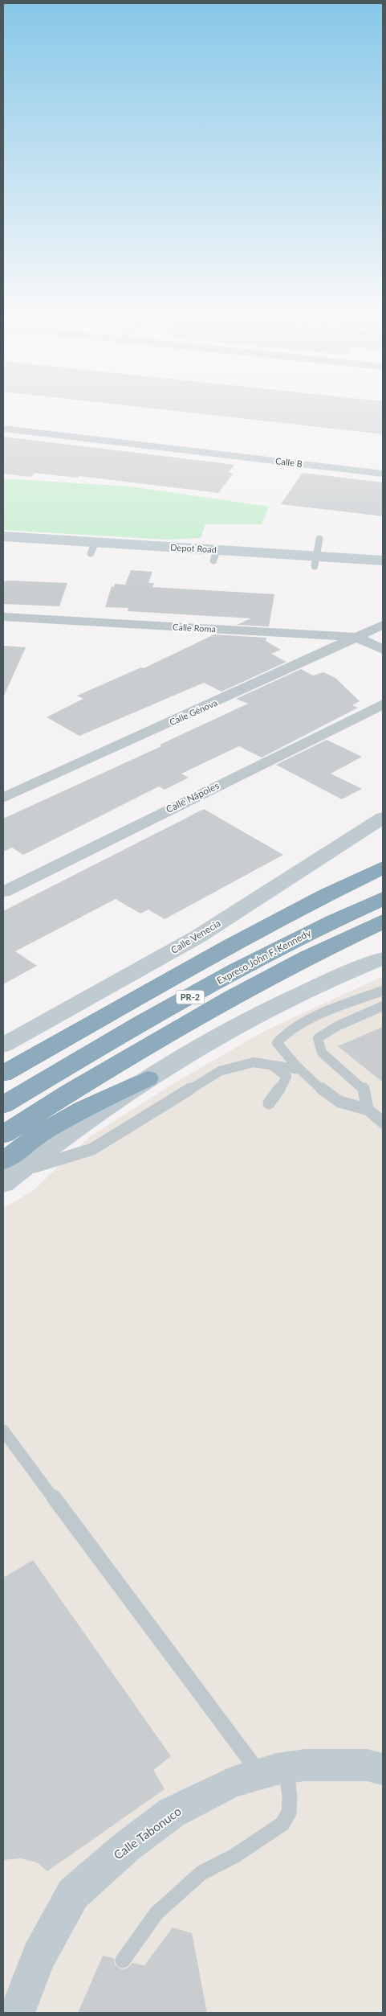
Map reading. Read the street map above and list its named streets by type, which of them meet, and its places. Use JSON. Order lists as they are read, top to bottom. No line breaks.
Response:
{"streets":{"highway":["Expreso John F. Kennedy","PR-2"],"street":["Calle B","Depot Road","Calle Roma","Calle Génova","Calle Nápoles","Calle Venecia","Calle Tabonuco"]},"crossings":[["Calle Roma","Calle Génova"]]}
